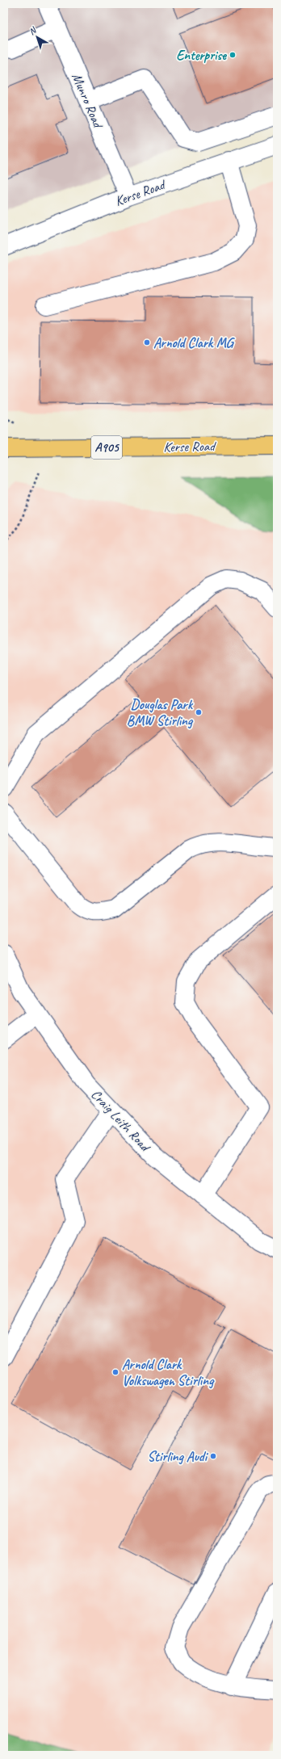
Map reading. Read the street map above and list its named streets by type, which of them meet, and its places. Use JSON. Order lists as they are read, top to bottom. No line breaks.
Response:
{"streets":{"main road":["Kerse Road","A905"],"street":["Munro Road","Craig Leith Road"]},"crossings":[["Munro Road","Kerse Road"]],"places":["Enterprise","Arnold Clark MG","Douglas Park BMW Stirling","Arnold Clark Volkswagen Stirling","Stirling Audi"],"north":"top left"}
